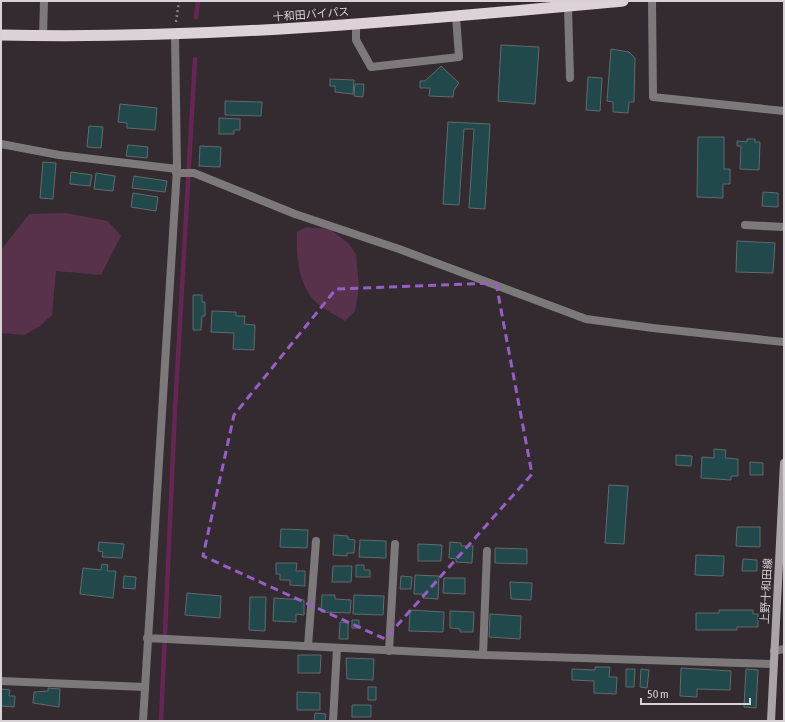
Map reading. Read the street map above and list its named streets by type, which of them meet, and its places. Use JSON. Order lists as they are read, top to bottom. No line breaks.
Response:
{"streets":{"highway":["十和田バイパス"],"main road":["上野十和田線"]},"scale_bar":"50 m"}
